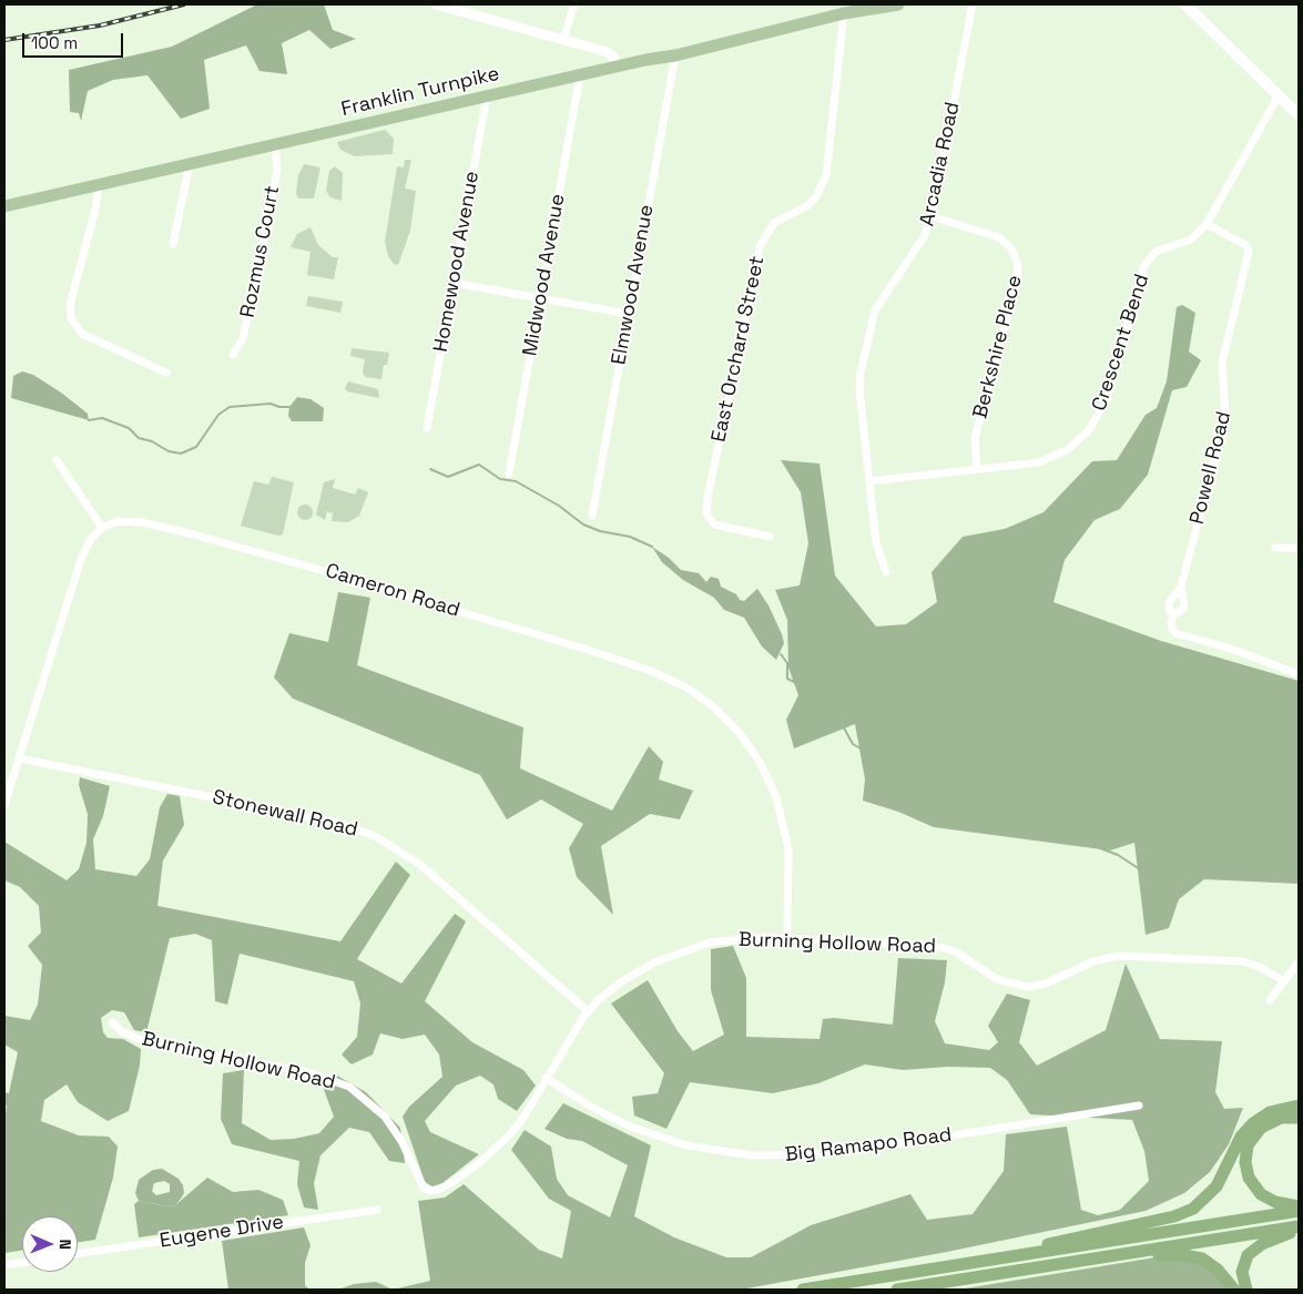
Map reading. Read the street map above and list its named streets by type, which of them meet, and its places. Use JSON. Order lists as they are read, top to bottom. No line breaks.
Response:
{"streets":{"main road":["Franklin Turnpike"],"street":["Arcadia Road","Rozmus Court","Homewood Avenue","Midwood Avenue","Elmwood Avenue","Crescent Bend","Berkshire Place","East Orchard Street","Powell Road","Cameron Road","Stonewall Road","Burning Hollow Road","Big Ramapo Road","Eugene Drive"]},"crossings":[["Franklin Turnpike","Rozmus Court"],["Franklin Turnpike","Homewood Avenue"],["Franklin Turnpike","Midwood Avenue"],["Franklin Turnpike","Elmwood Avenue"],["Franklin Turnpike","East Orchard Street"],["Arcadia Road","Crescent Bend"],["Arcadia Road","Berkshire Place"],["Crescent Bend","Berkshire Place"],["Crescent Bend","Powell Road"],["Cameron Road","Burning Hollow Road"],["Stonewall Road","Burning Hollow Road"],["Burning Hollow Road","Big Ramapo Road"]],"scale_bar":"100 m","north":"right"}
